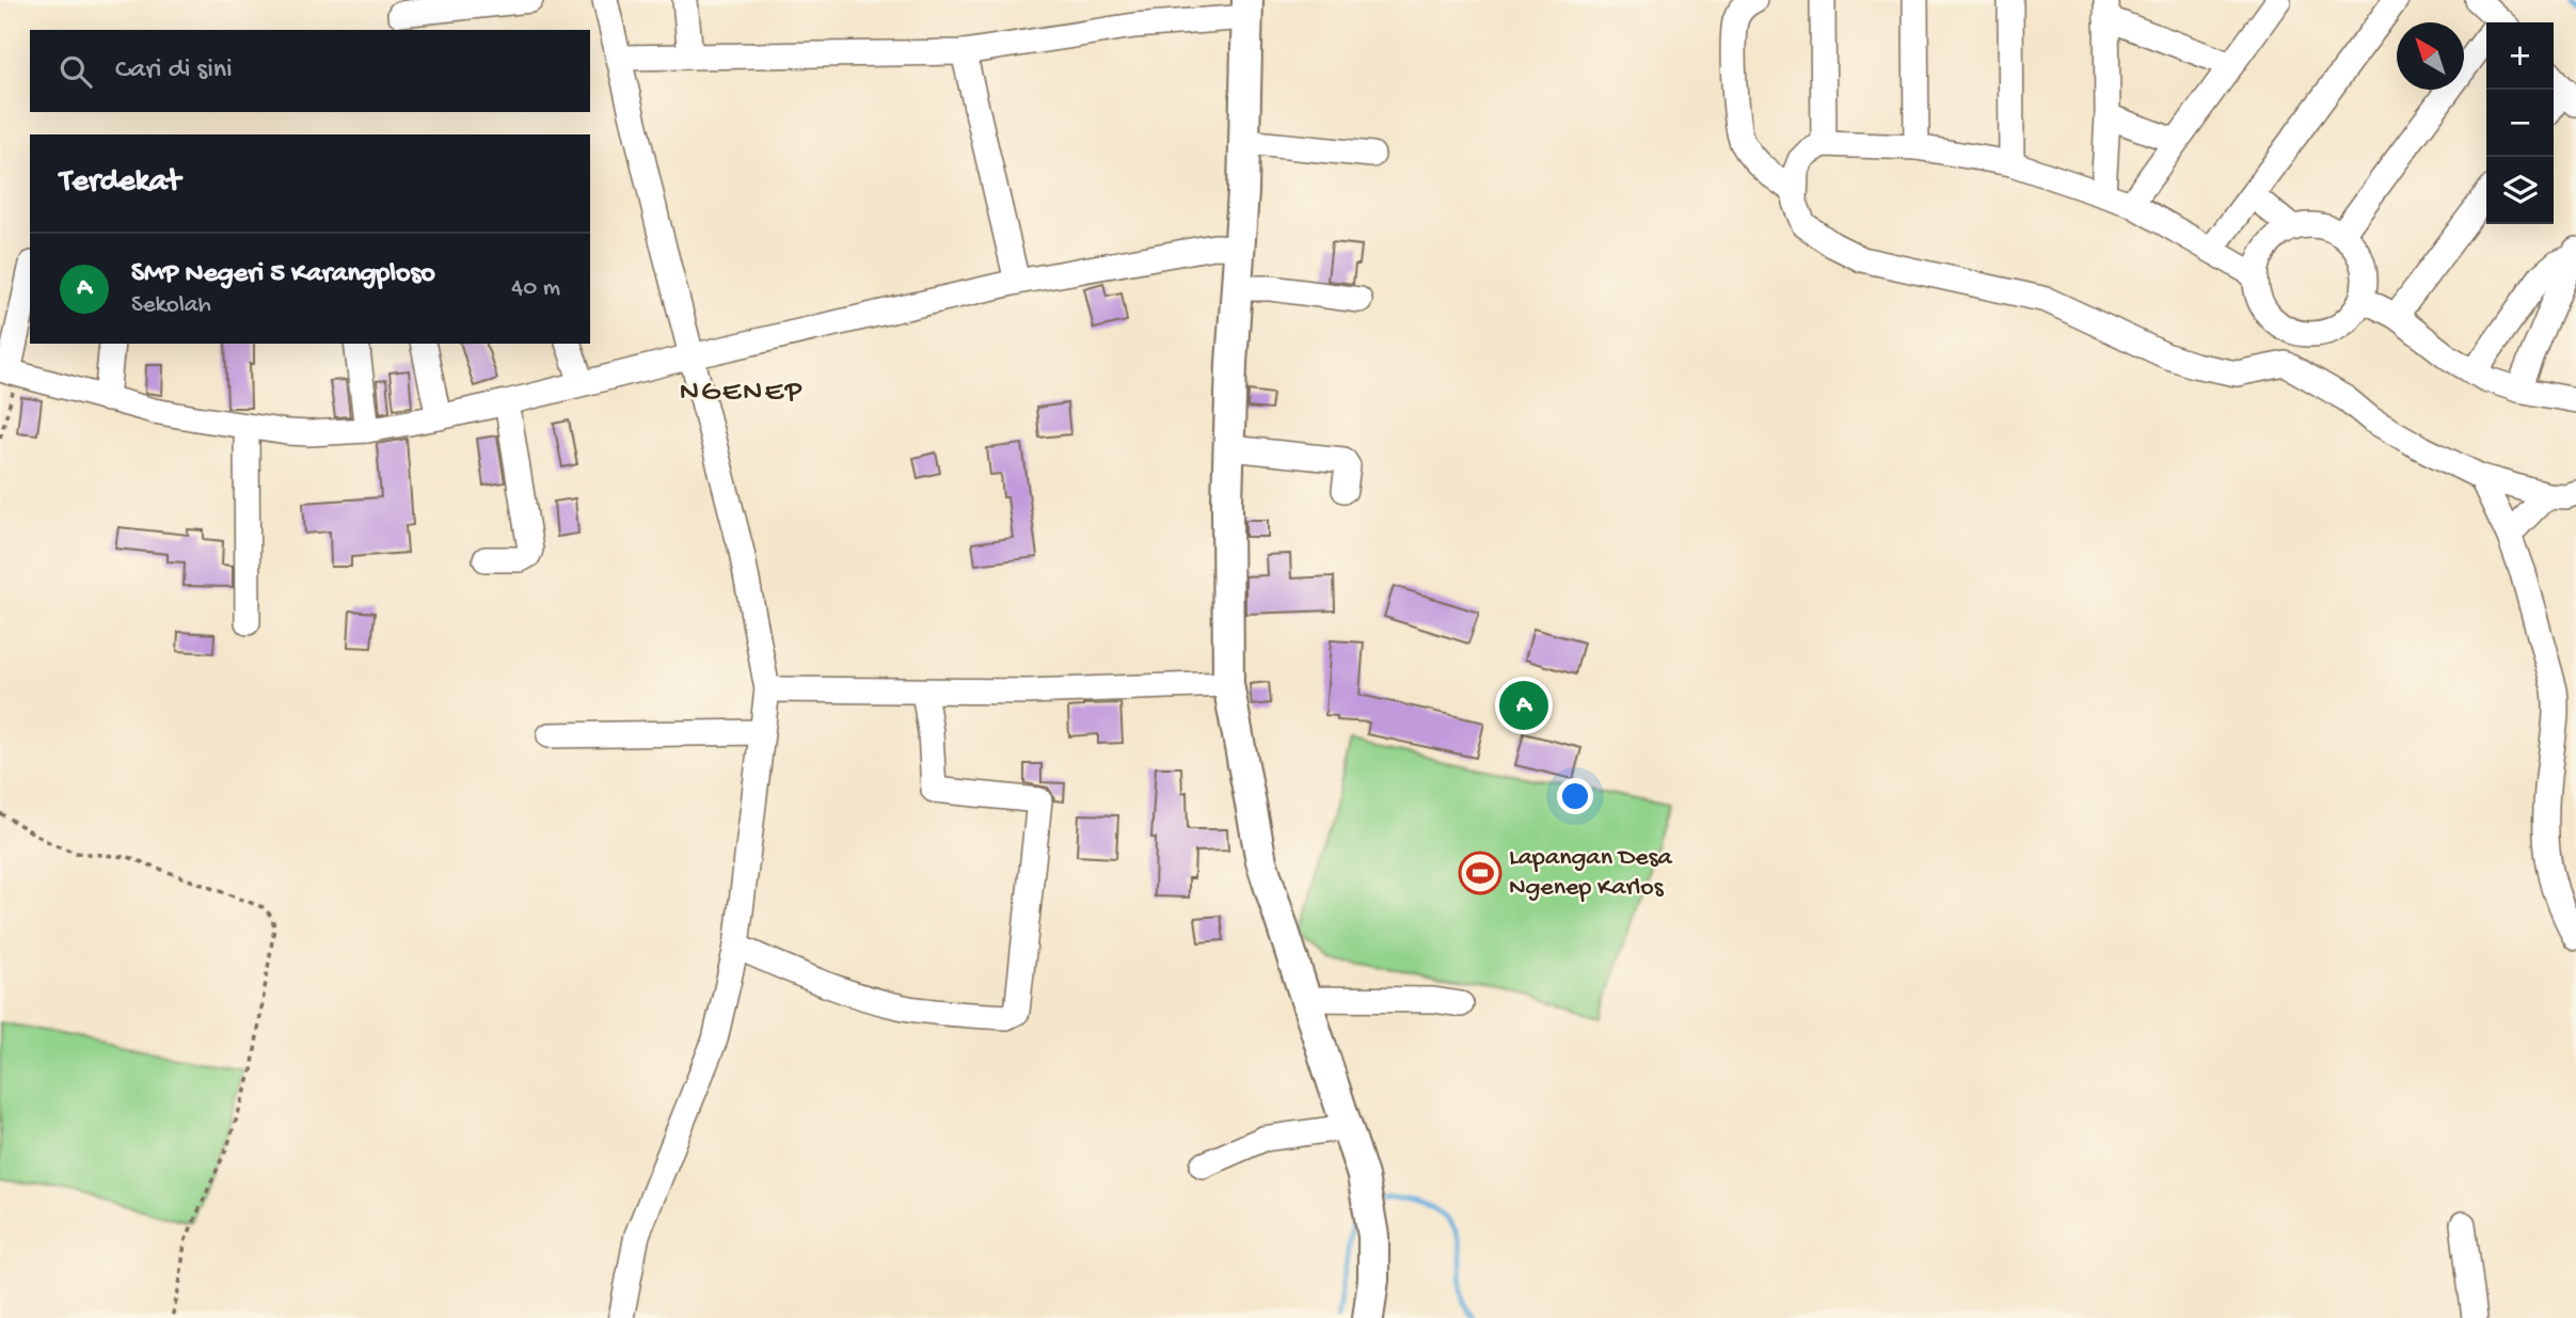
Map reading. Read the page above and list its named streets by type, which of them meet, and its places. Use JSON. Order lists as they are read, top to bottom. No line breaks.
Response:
{"districts":["NGENEP"],"places":{"sports":["Lapangan Desa Ngenep Karlos"]},"north":"top left","page":{"map_buttons":["+","−"],"search":"Cari di sini","heading":"Terdekat","list":[{"mark":"A","name":"SMP Negeri 5 Karangploso","note":"Sekolah","value":"40 m"}],"pins":"A"}}
